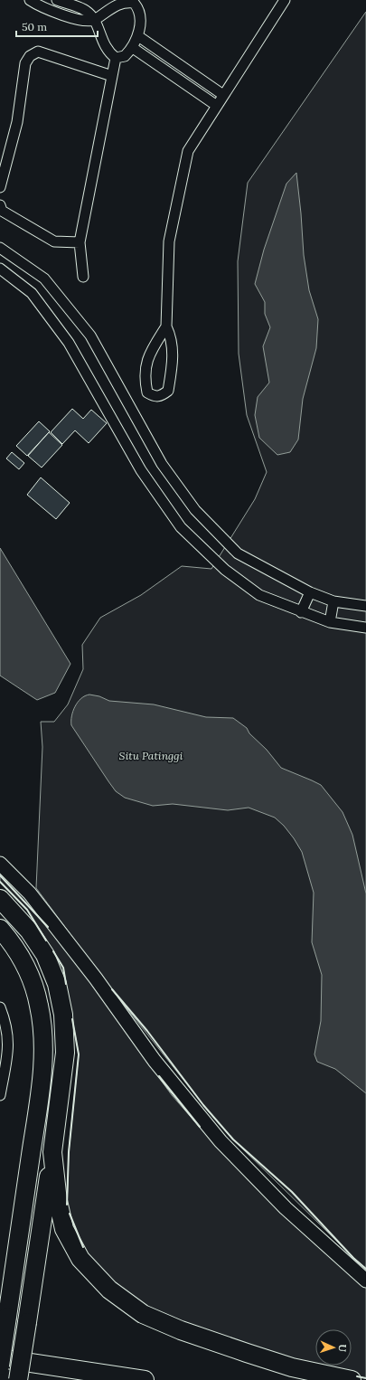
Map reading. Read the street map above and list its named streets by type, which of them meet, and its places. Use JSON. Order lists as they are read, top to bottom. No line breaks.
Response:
{"water":["Situ Patinggi"],"scale_bar":"50 m","north":"right"}
